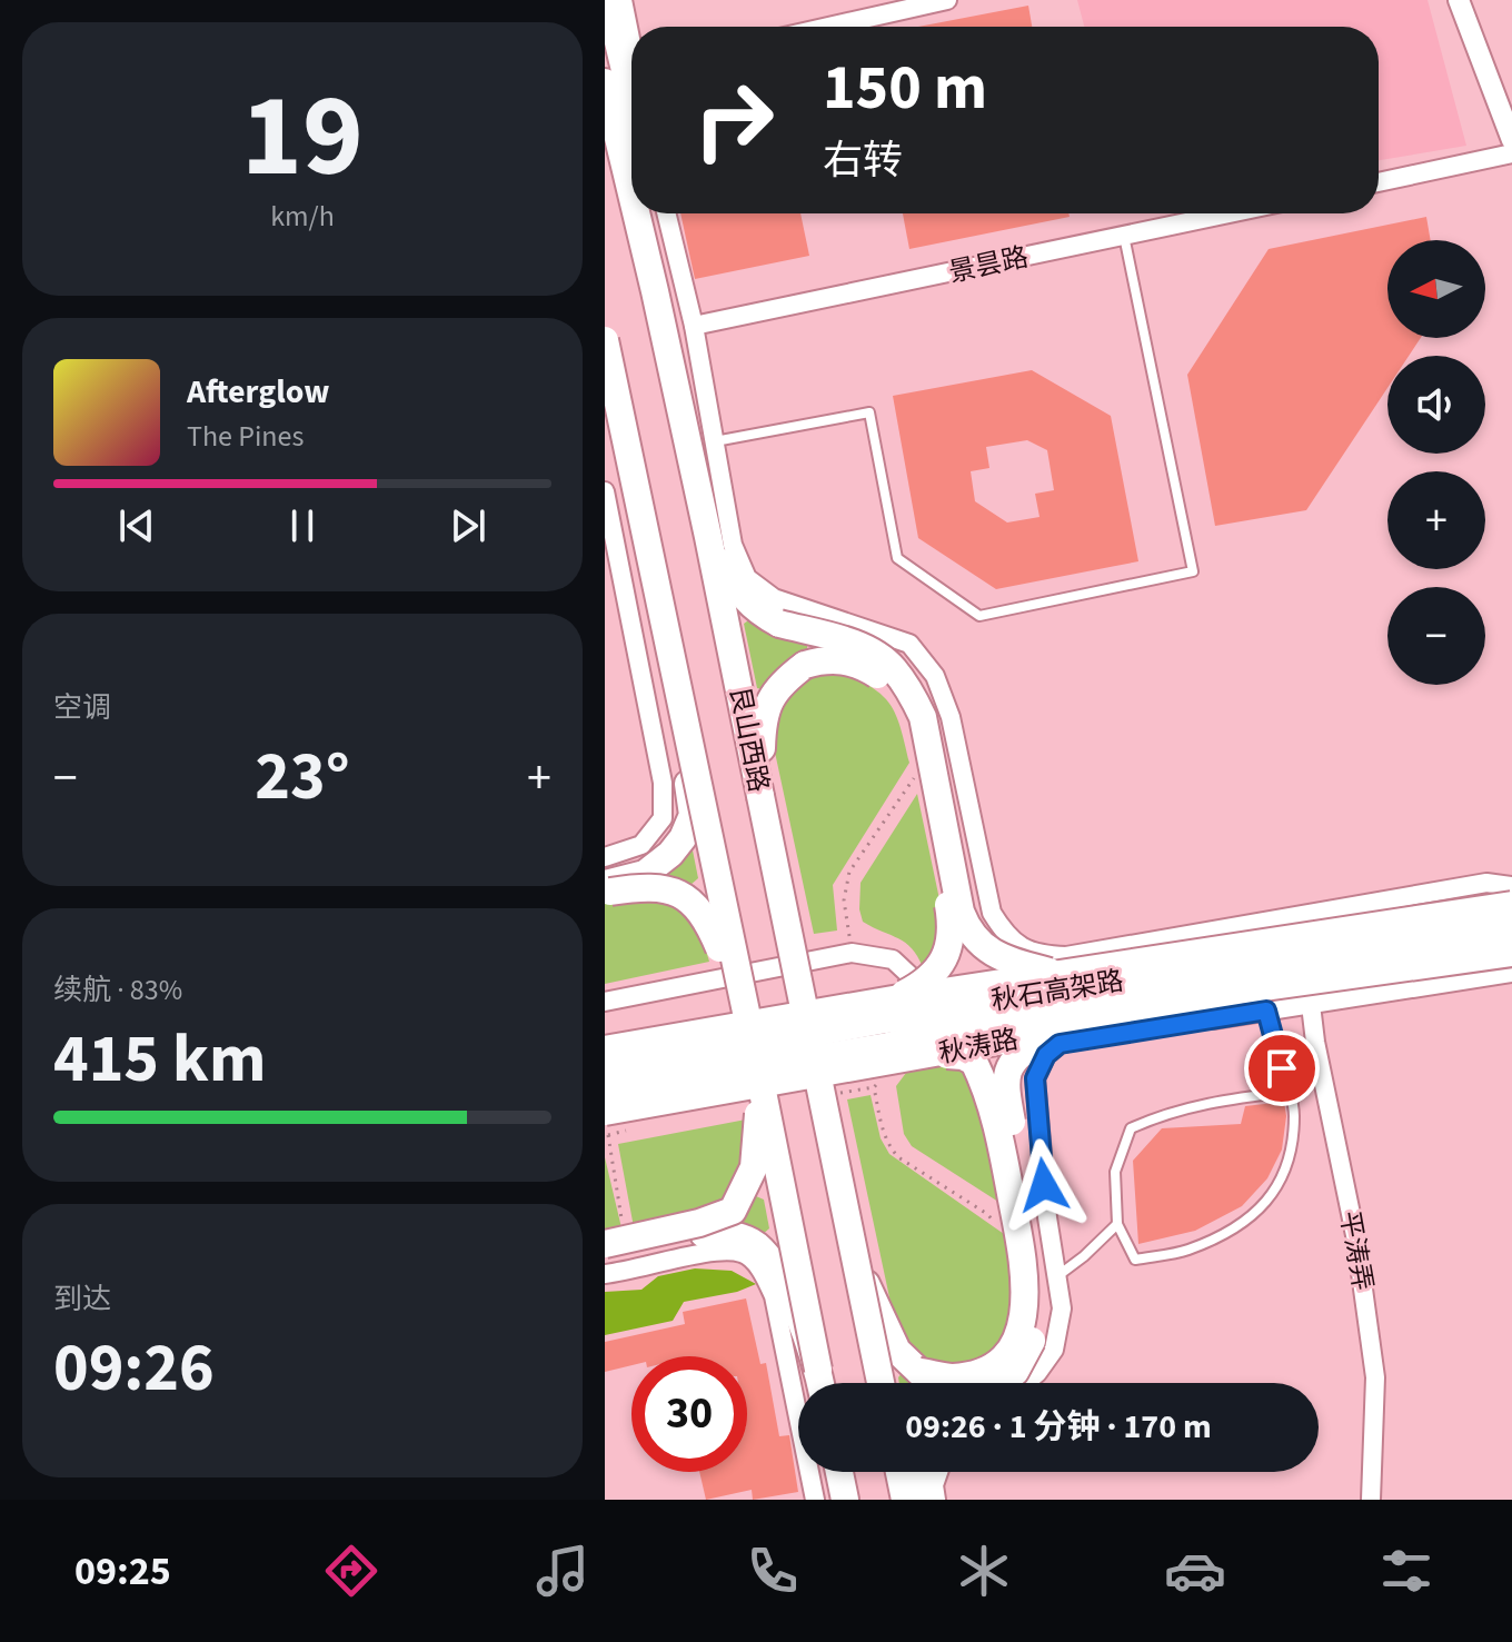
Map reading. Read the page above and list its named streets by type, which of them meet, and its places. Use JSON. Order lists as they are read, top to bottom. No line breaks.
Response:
{"streets":{"highway":["秋石高架路"],"main road":["艮山西路","秋涛路"],"street":["景昙路","平涛弄"]},"crossings":[["秋石高架路","秋涛路"]],"north":"left","page":{"tile":[["19","km/h"],"空调",["续航 · 83%","415 km"],["到达","09:26"]],"turn":["150 m","右转"],"map_buttons":["+","−"],"song":["Afterglow","The Pines"],"heat":["−","23°","+"],"limit":"30","trip":"09:26 · 1 分钟 · 170 m","tabs":"09:25"}}
